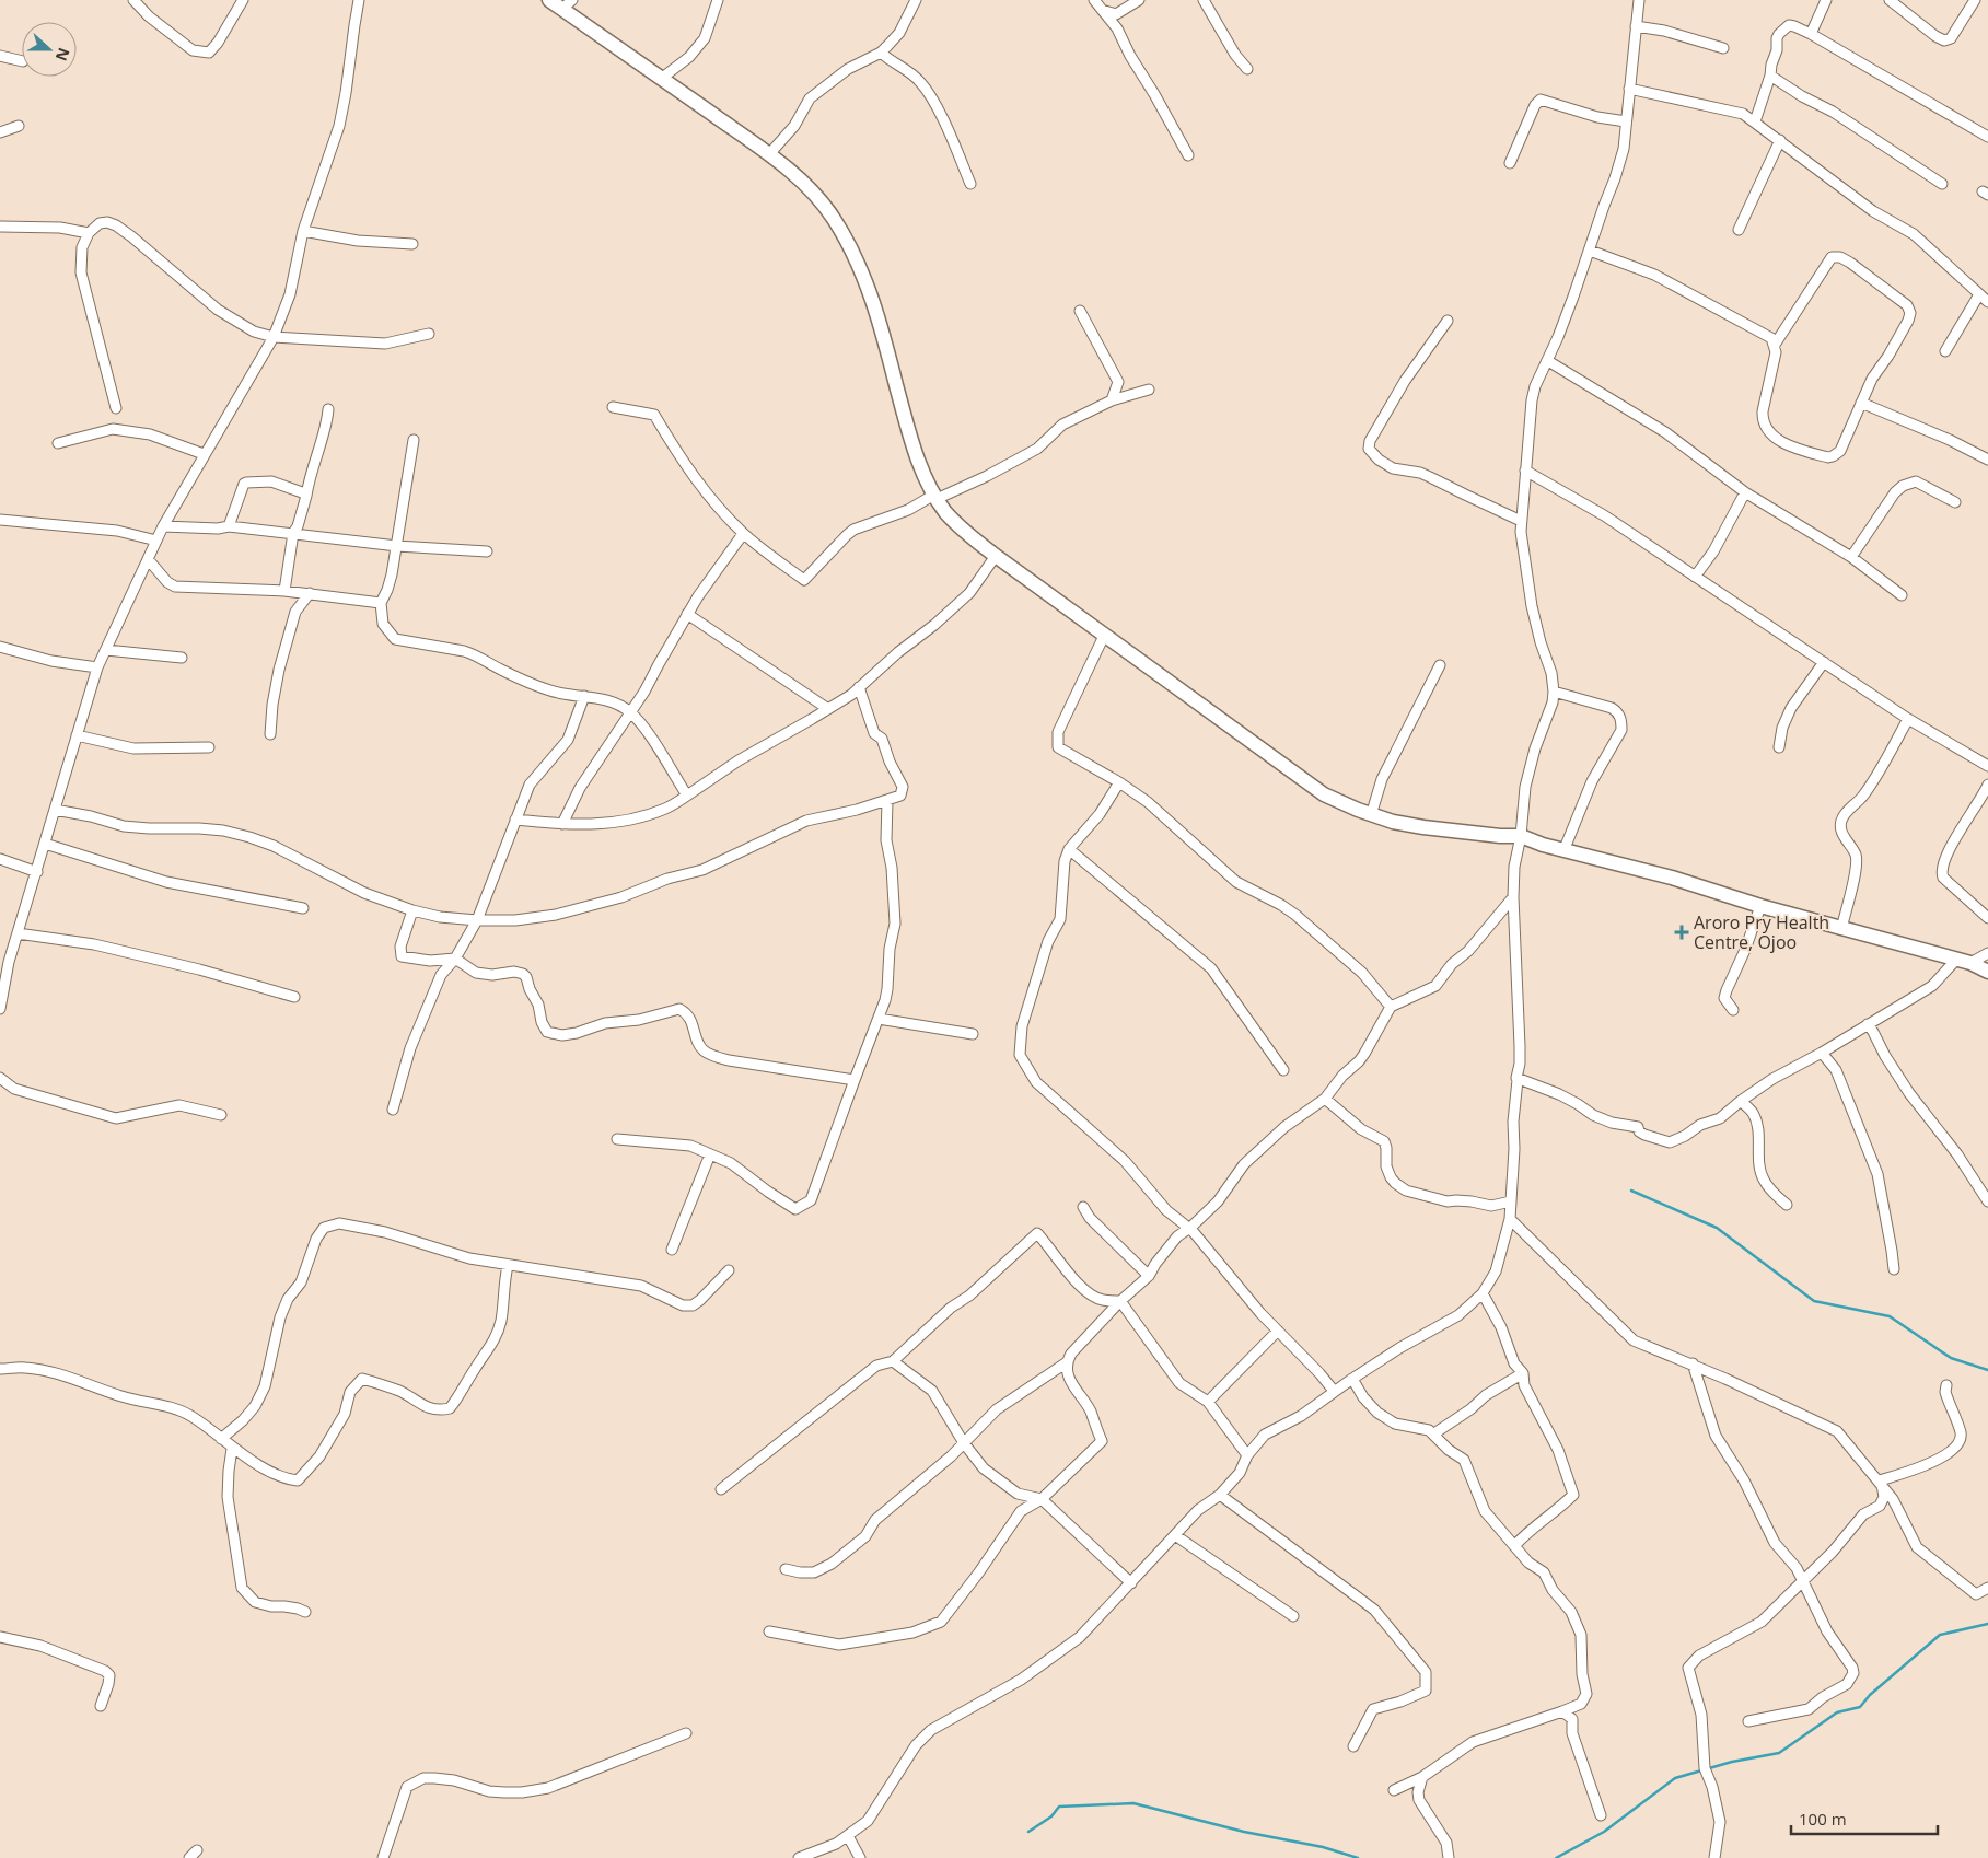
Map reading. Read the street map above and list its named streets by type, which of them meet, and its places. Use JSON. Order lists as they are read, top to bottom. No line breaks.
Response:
{"places":{"health":["Aroro Pry Health Centre, Ojoo"]},"scale_bar":"100 m","north":"right"}
